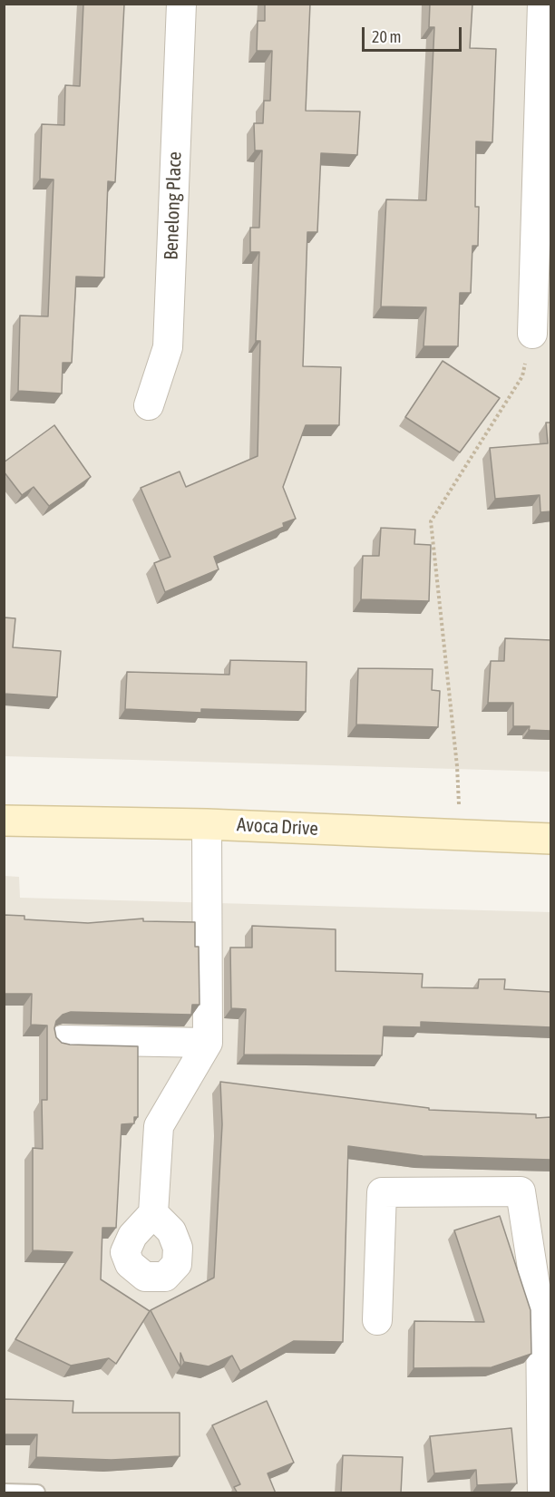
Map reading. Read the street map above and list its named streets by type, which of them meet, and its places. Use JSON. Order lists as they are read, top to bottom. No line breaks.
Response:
{"streets":{"main road":["Avoca Drive"],"street":["Benelong Place"]},"scale_bar":"20 m"}
